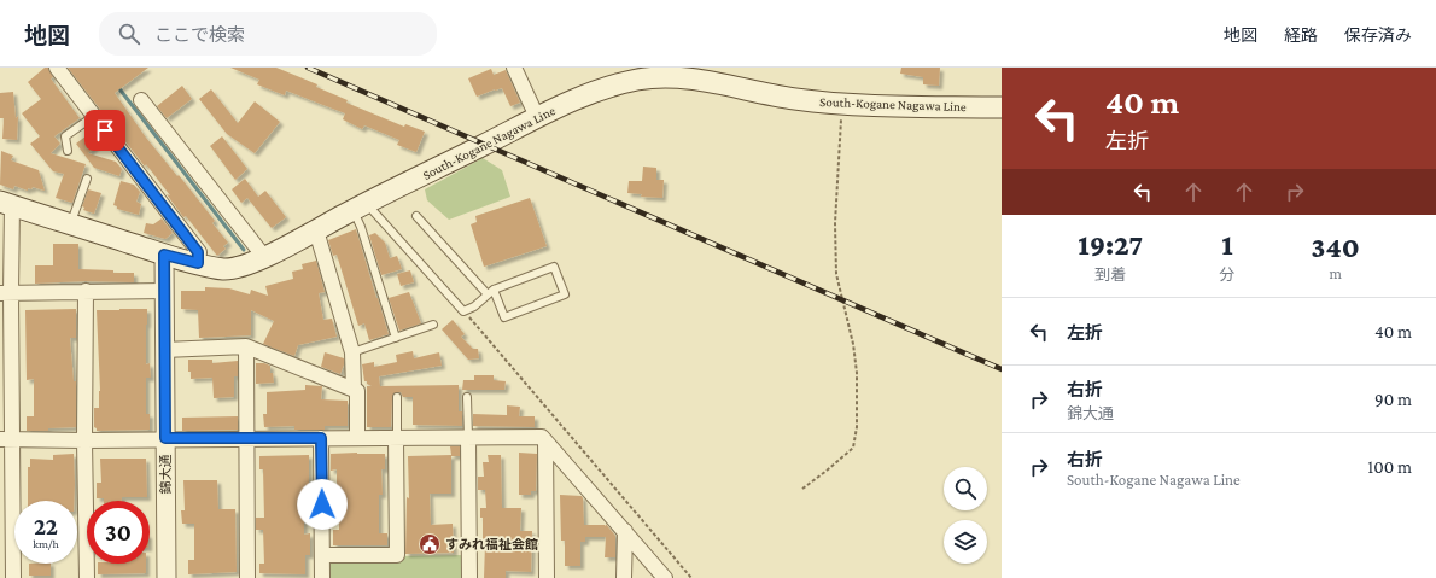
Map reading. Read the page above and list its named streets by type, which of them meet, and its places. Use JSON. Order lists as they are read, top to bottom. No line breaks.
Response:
{"streets":{"main road":["South-Kogane Nagawa Line"],"street":["錦大通"]},"crossings":[["South-Kogane Nagawa Line","錦大通"]],"places":{"public building":["すみれ福祉会館"]},"page":{"header":"地図","search":"ここで検索","nav":["地図","経路","保存済み"],"turn":["40 m","左折"],"eta":["19:27","到着","1","分","340","m"],"list":[{"name":"左折","value":"40 m"},{"name":"右折","note":"錦大通","value":"90 m"},{"name":"右折","note":"South-Kogane Nagawa Line","value":"100 m"}],"speed":"22 km/h","limit":"30"}}
